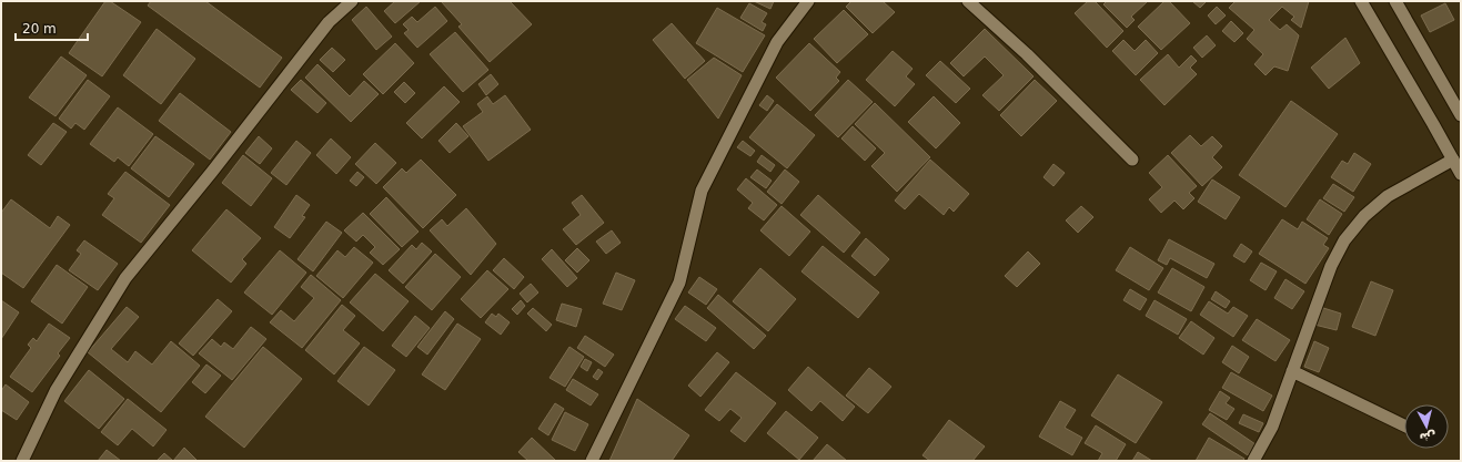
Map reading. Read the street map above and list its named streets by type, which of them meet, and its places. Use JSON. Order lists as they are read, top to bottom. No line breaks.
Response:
{"scale_bar":"20 m","north":"bottom"}
